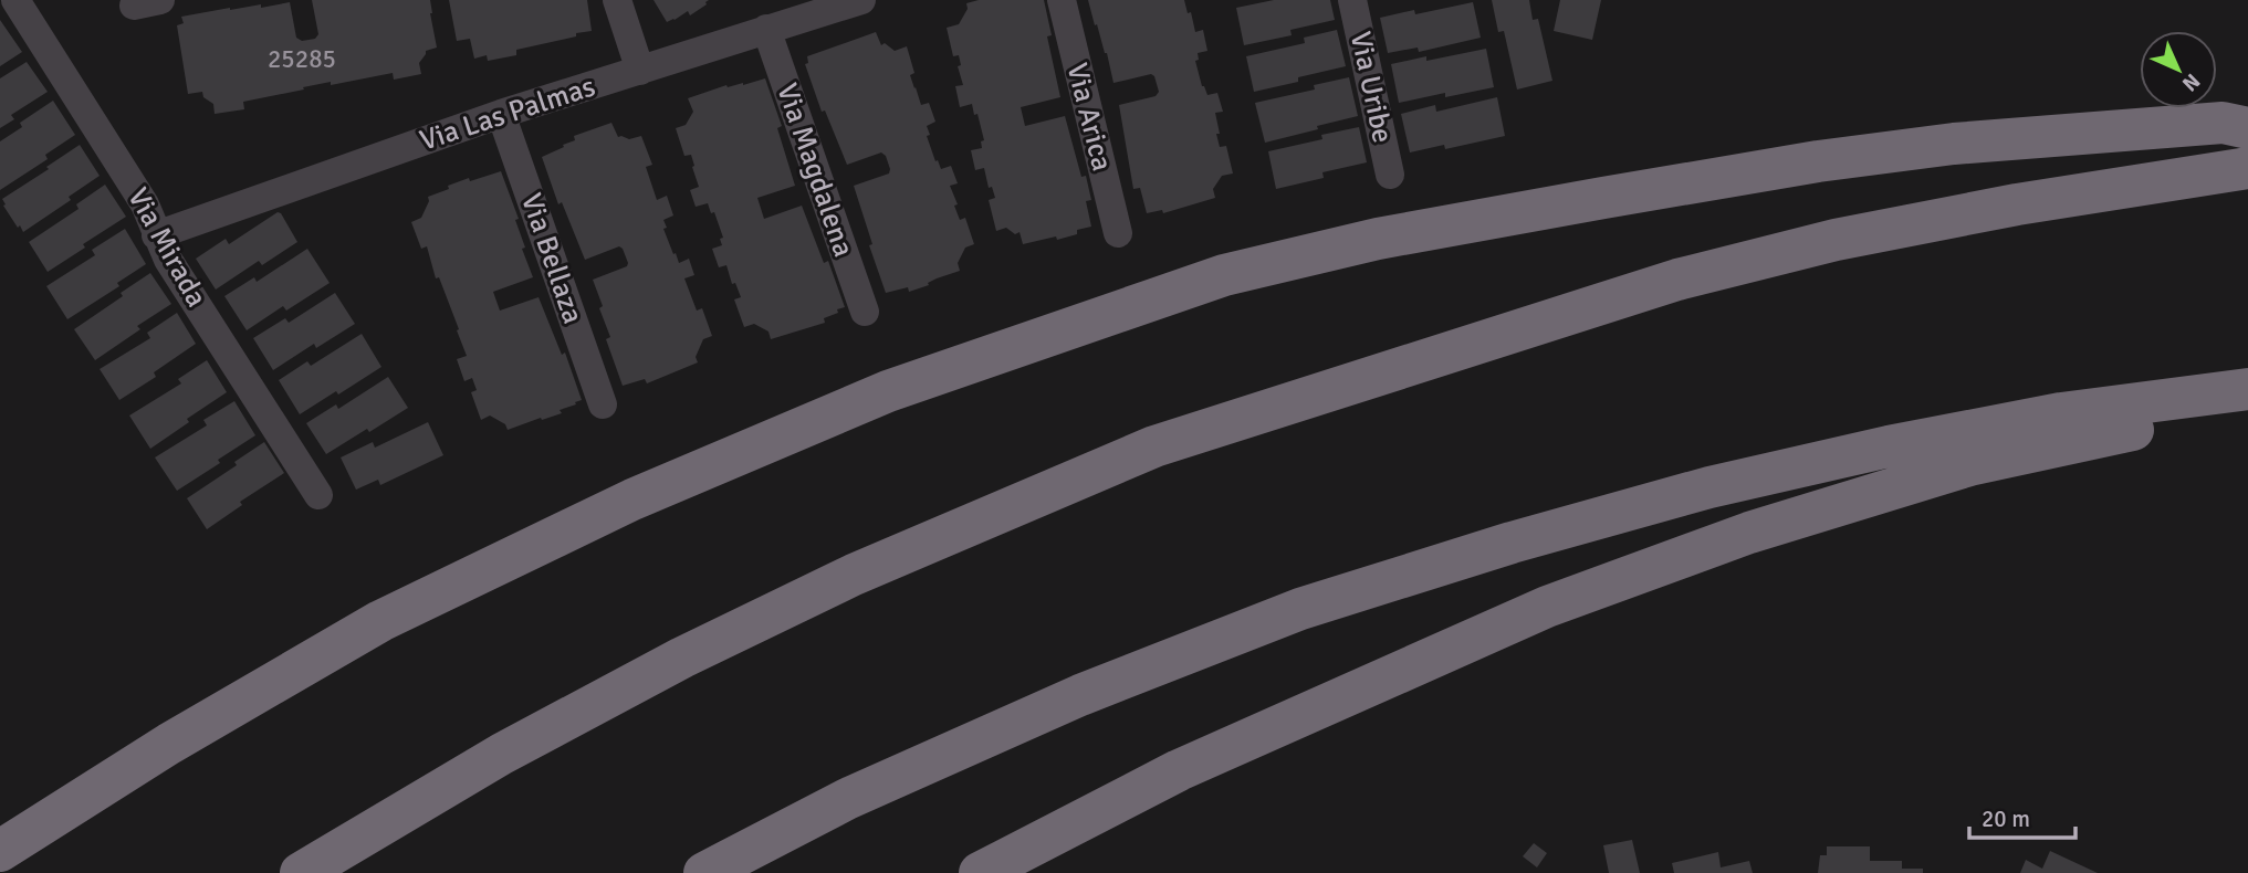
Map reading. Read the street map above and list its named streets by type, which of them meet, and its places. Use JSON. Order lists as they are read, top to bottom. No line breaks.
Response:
{"streets":{"street":["Via Uribe","Via Las Palmas","Via Arica","Via Magdalena","Via Mirada","Via Bellaza"]},"crossings":[["Via Las Palmas","Via Magdalena"],["Via Las Palmas","Via Mirada"],["Via Las Palmas","Via Bellaza"]],"house_numbers":["25285"],"scale_bar":"20 m","north":"bottom right"}
